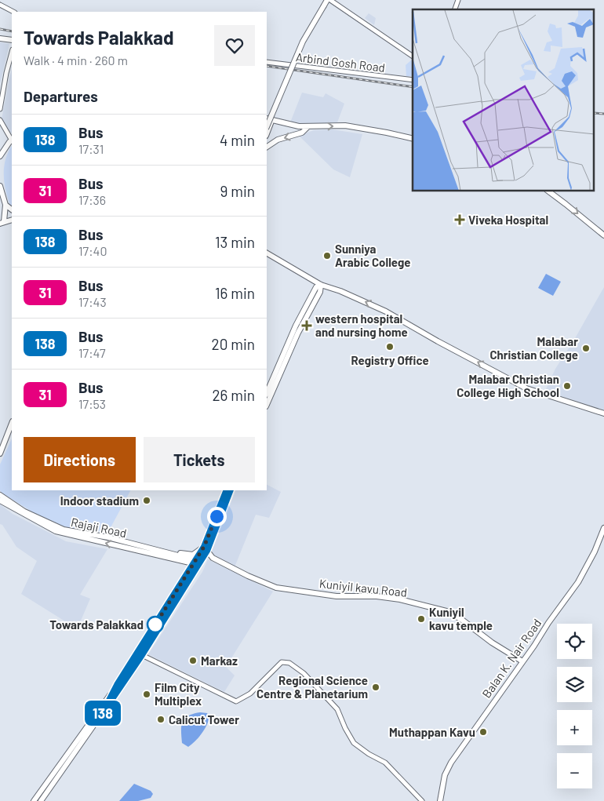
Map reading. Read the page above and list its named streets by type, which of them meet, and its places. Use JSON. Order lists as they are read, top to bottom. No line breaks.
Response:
{"streets":{"main road":["Rajaji Road","Kuniyil kavu Road","Balan K. Nair Road"],"street":["Arbind Gosh Road"]},"crossings":[["Kuniyil kavu Road","Balan K. Nair Road"]],"places":{"health":["Viveka Hospital","western hospital and nursing home"],"other":["Sunniya Arabic College","Registry Office","Malabar Christian College","Malabar Christian College High School","Indoor stadium","Kuniyil kavu temple","Towards Palakkad","Markaz","Regional Science Centre & Planetarium","Film City Multiplex","Calicut Tower","Muthappan Kavu"]},"lines":["bus line 138"],"page":{"on_map":"138","heading":[["Towards Palakkad","Walk · 4 min · 260 m"],"Departures"],"list":[{"mark":"138","name":"Bus","note":"17:31","value":"4 min"},{"mark":"31","name":"Bus","note":"17:36","value":"9 min"},{"mark":"138","name":"Bus","note":"17:40","value":"13 min"},{"mark":"31","name":"Bus","note":"17:43","value":"16 min"},{"mark":"138","name":"Bus","note":"17:47","value":"20 min"},{"mark":"31","name":"Bus","note":"17:53","value":"26 min"}],"buttons":["Directions","Tickets"],"map_buttons":["+","−"]}}
